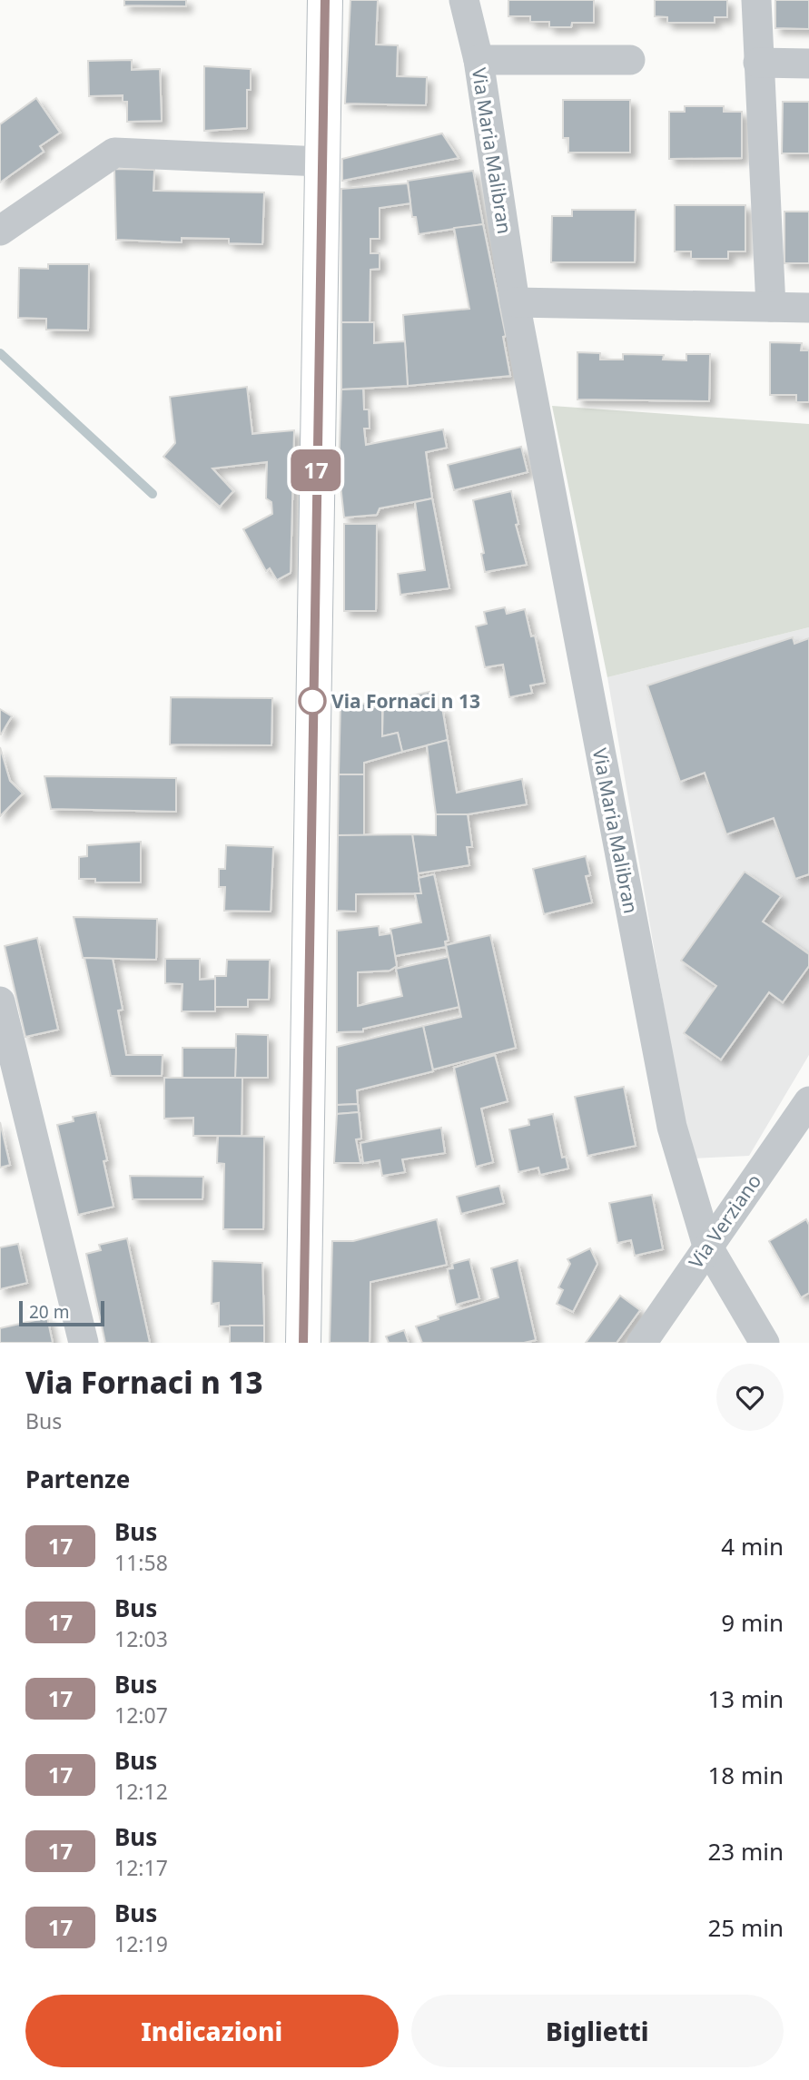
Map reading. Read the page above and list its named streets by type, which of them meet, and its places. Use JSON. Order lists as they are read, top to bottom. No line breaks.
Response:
{"streets":{"street":["Via Maria Malibran","Via Verziano"]},"crossings":[["Via Maria Malibran","Via Verziano"]],"places":["Via Fornaci n 13"],"lines":["bus line 17"],"scale_bar":"20 m","page":{"on_map":"17","scale":"20 m","heading":[["Via Fornaci n 13","Bus"],"Partenze"],"list":[{"mark":"17","name":"Bus","note":"11:58","value":"4 min"},{"mark":"17","name":"Bus","note":"12:03","value":"9 min"},{"mark":"17","name":"Bus","note":"12:07","value":"13 min"},{"mark":"17","name":"Bus","note":"12:12","value":"18 min"},{"mark":"17","name":"Bus","note":"12:17","value":"23 min"},{"mark":"17","name":"Bus","note":"12:19","value":"25 min"}],"buttons":["Indicazioni","Biglietti"]}}
